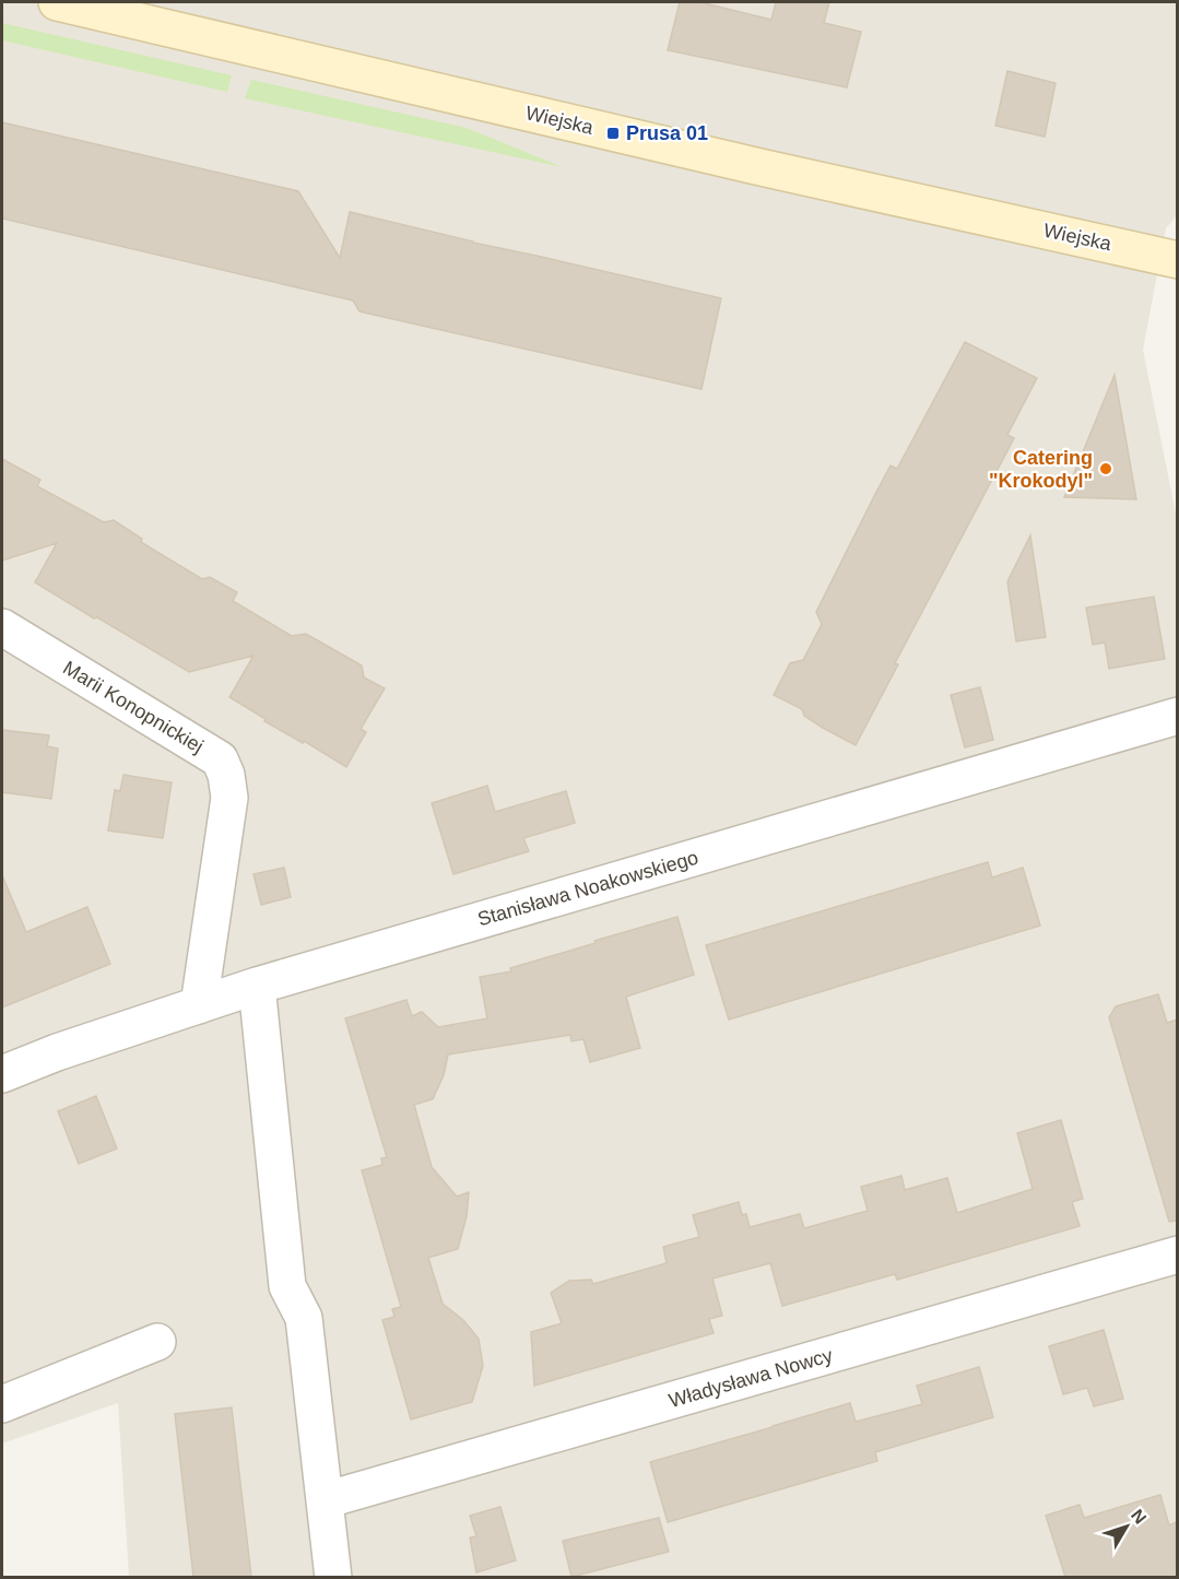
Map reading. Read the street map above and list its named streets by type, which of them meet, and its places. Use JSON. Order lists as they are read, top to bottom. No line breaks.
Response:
{"streets":{"street":["Wiejska","Marii Konopnickiej","Stanisława Noakowskiego","Władysława Nowcy"]},"crossings":[["Marii Konopnickiej","Stanisława Noakowskiego"]],"places":{"transit":["Prusa 01"],"other":["Catering \"Krokodyl\""]},"north":"top right"}
